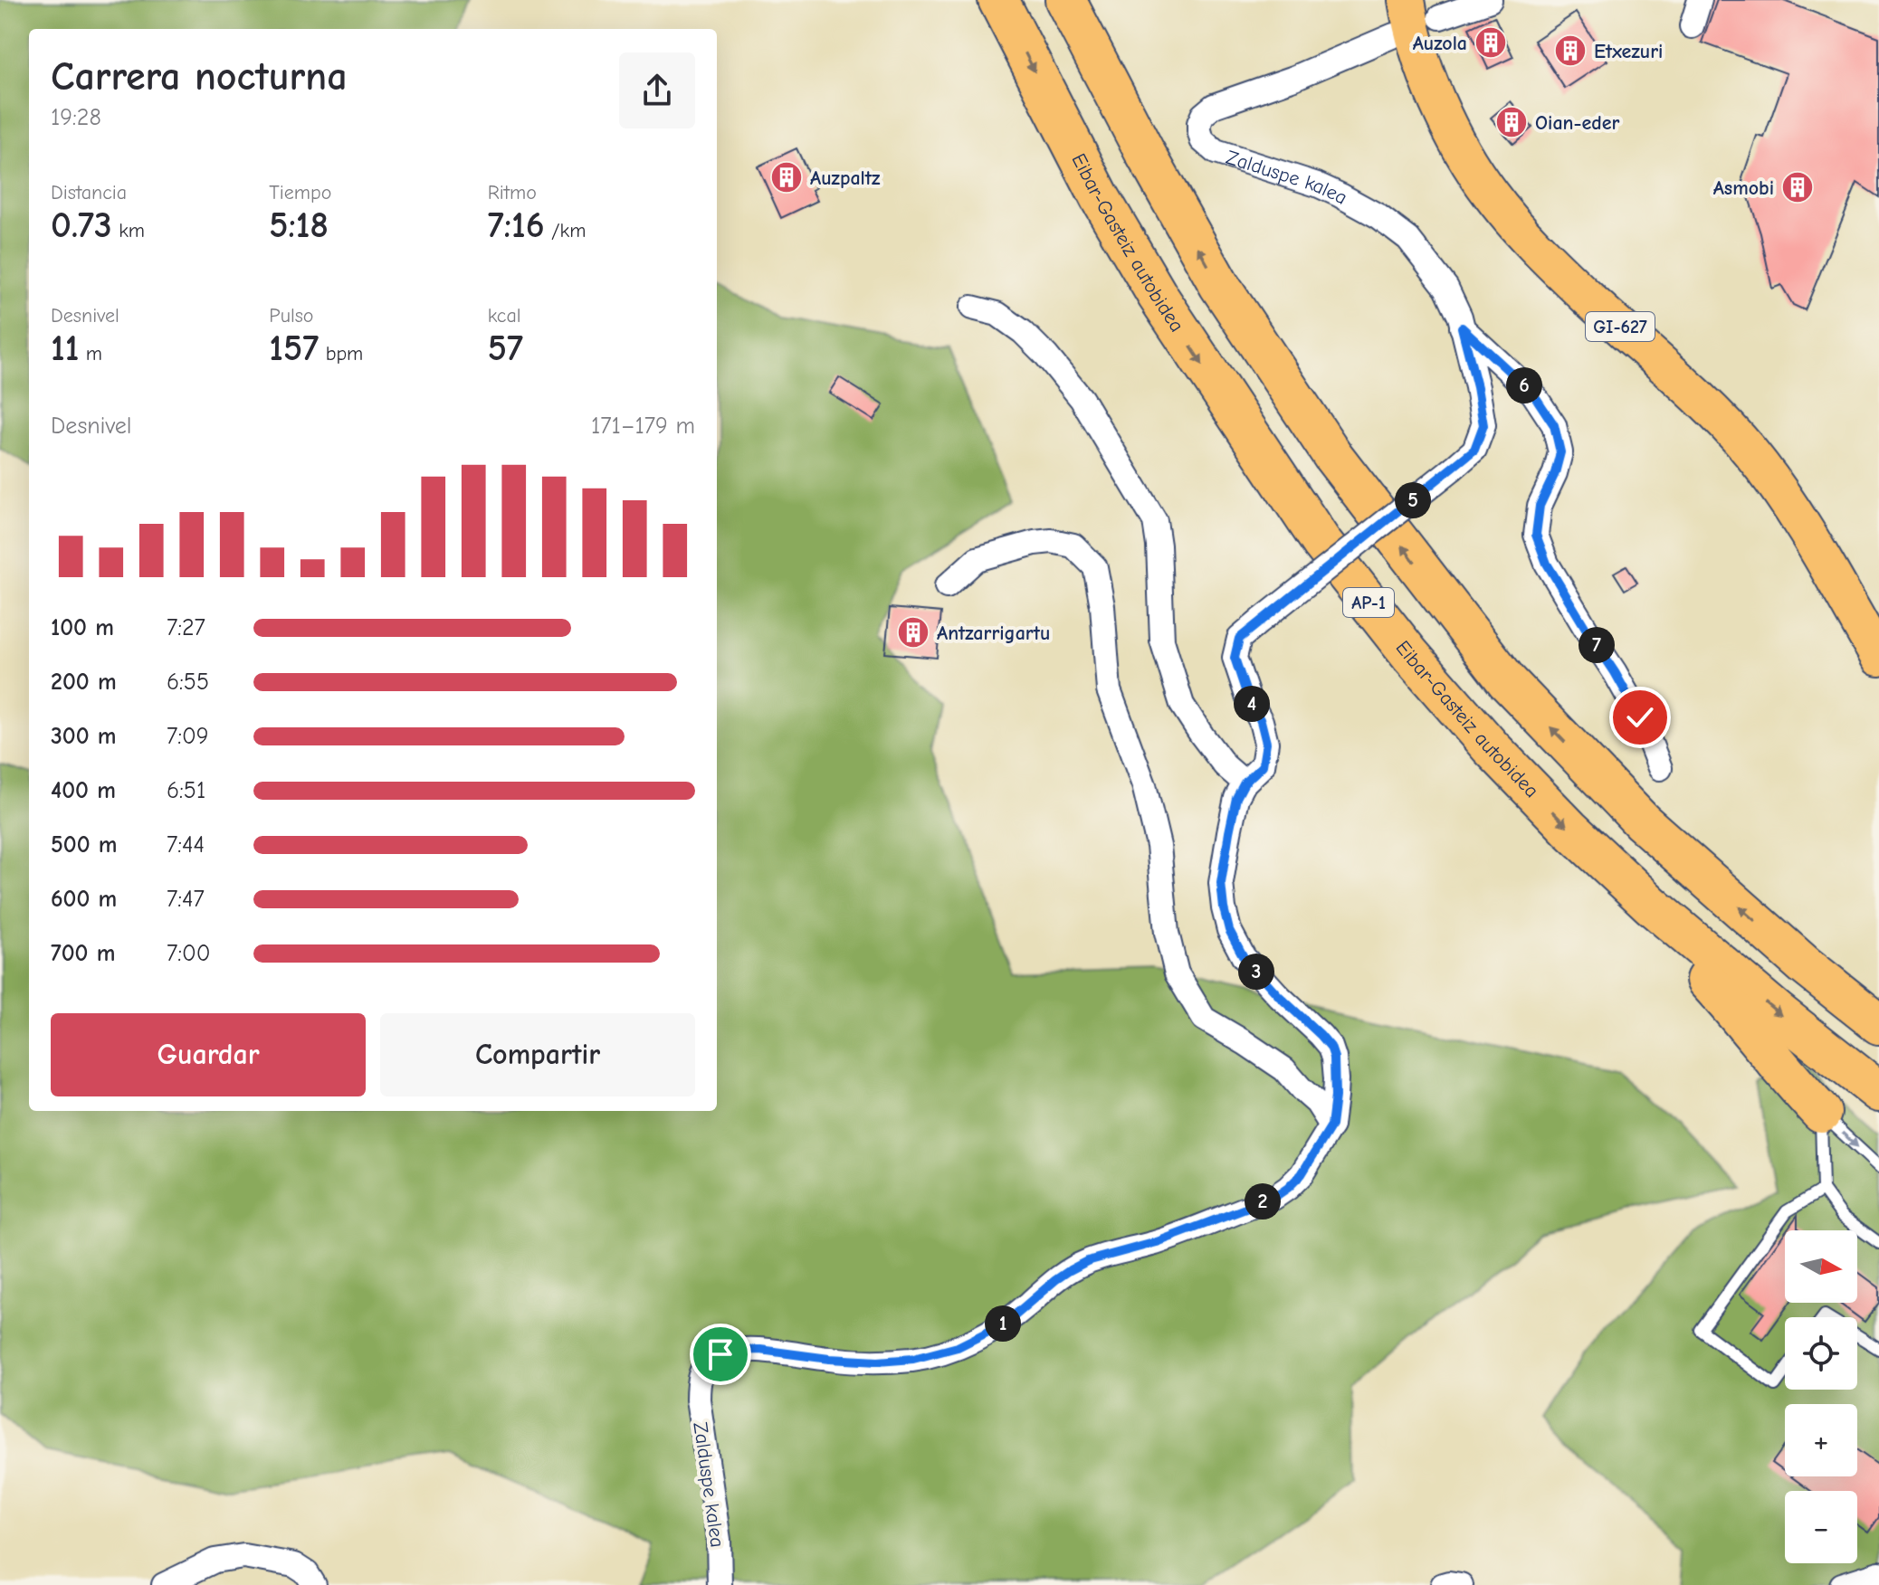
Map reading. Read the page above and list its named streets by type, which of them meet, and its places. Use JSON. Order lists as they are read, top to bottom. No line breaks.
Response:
{"streets":{"highway":["Eibar-Gasteiz autobidea","AP-1"],"main road":["GI-627"],"street":["Zalduspe kalea"]},"places":{"building":["Auzola","Etxezuri","Oian-eder","Auzpaltz","Asmobi","Antzarrigartu"]},"north":"right","page":{"heading":["Carrera nocturna","19:28"],"stats":[["Distancia","0.73 km"],["Tiempo","5:18"],["Ritmo","7:16 /km"],["Desnivel","11 m"],["Pulso","157 bpm"],["kcal","57"]],"pins":["6","5","7","4","3","2","1"],"chart":["Desnivel","171–179 m"],"list":[{"name":"100 m","note":"7:27"},{"name":"200 m","note":"6:55"},{"name":"300 m","note":"7:09"},{"name":"400 m","note":"6:51"},{"name":"500 m","note":"7:44"},{"name":"600 m","note":"7:47"},{"name":"700 m","note":"7:00"}],"buttons":["Guardar","Compartir"],"map_buttons":["+","−"]}}
